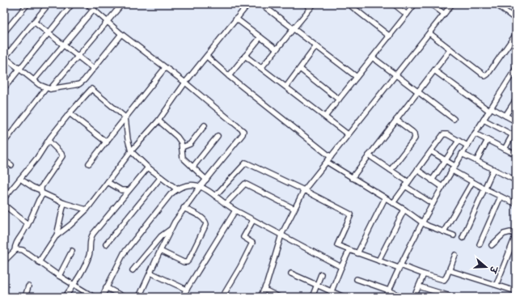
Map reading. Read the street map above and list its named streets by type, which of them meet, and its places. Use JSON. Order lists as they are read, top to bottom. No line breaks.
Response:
{"north":"right"}
